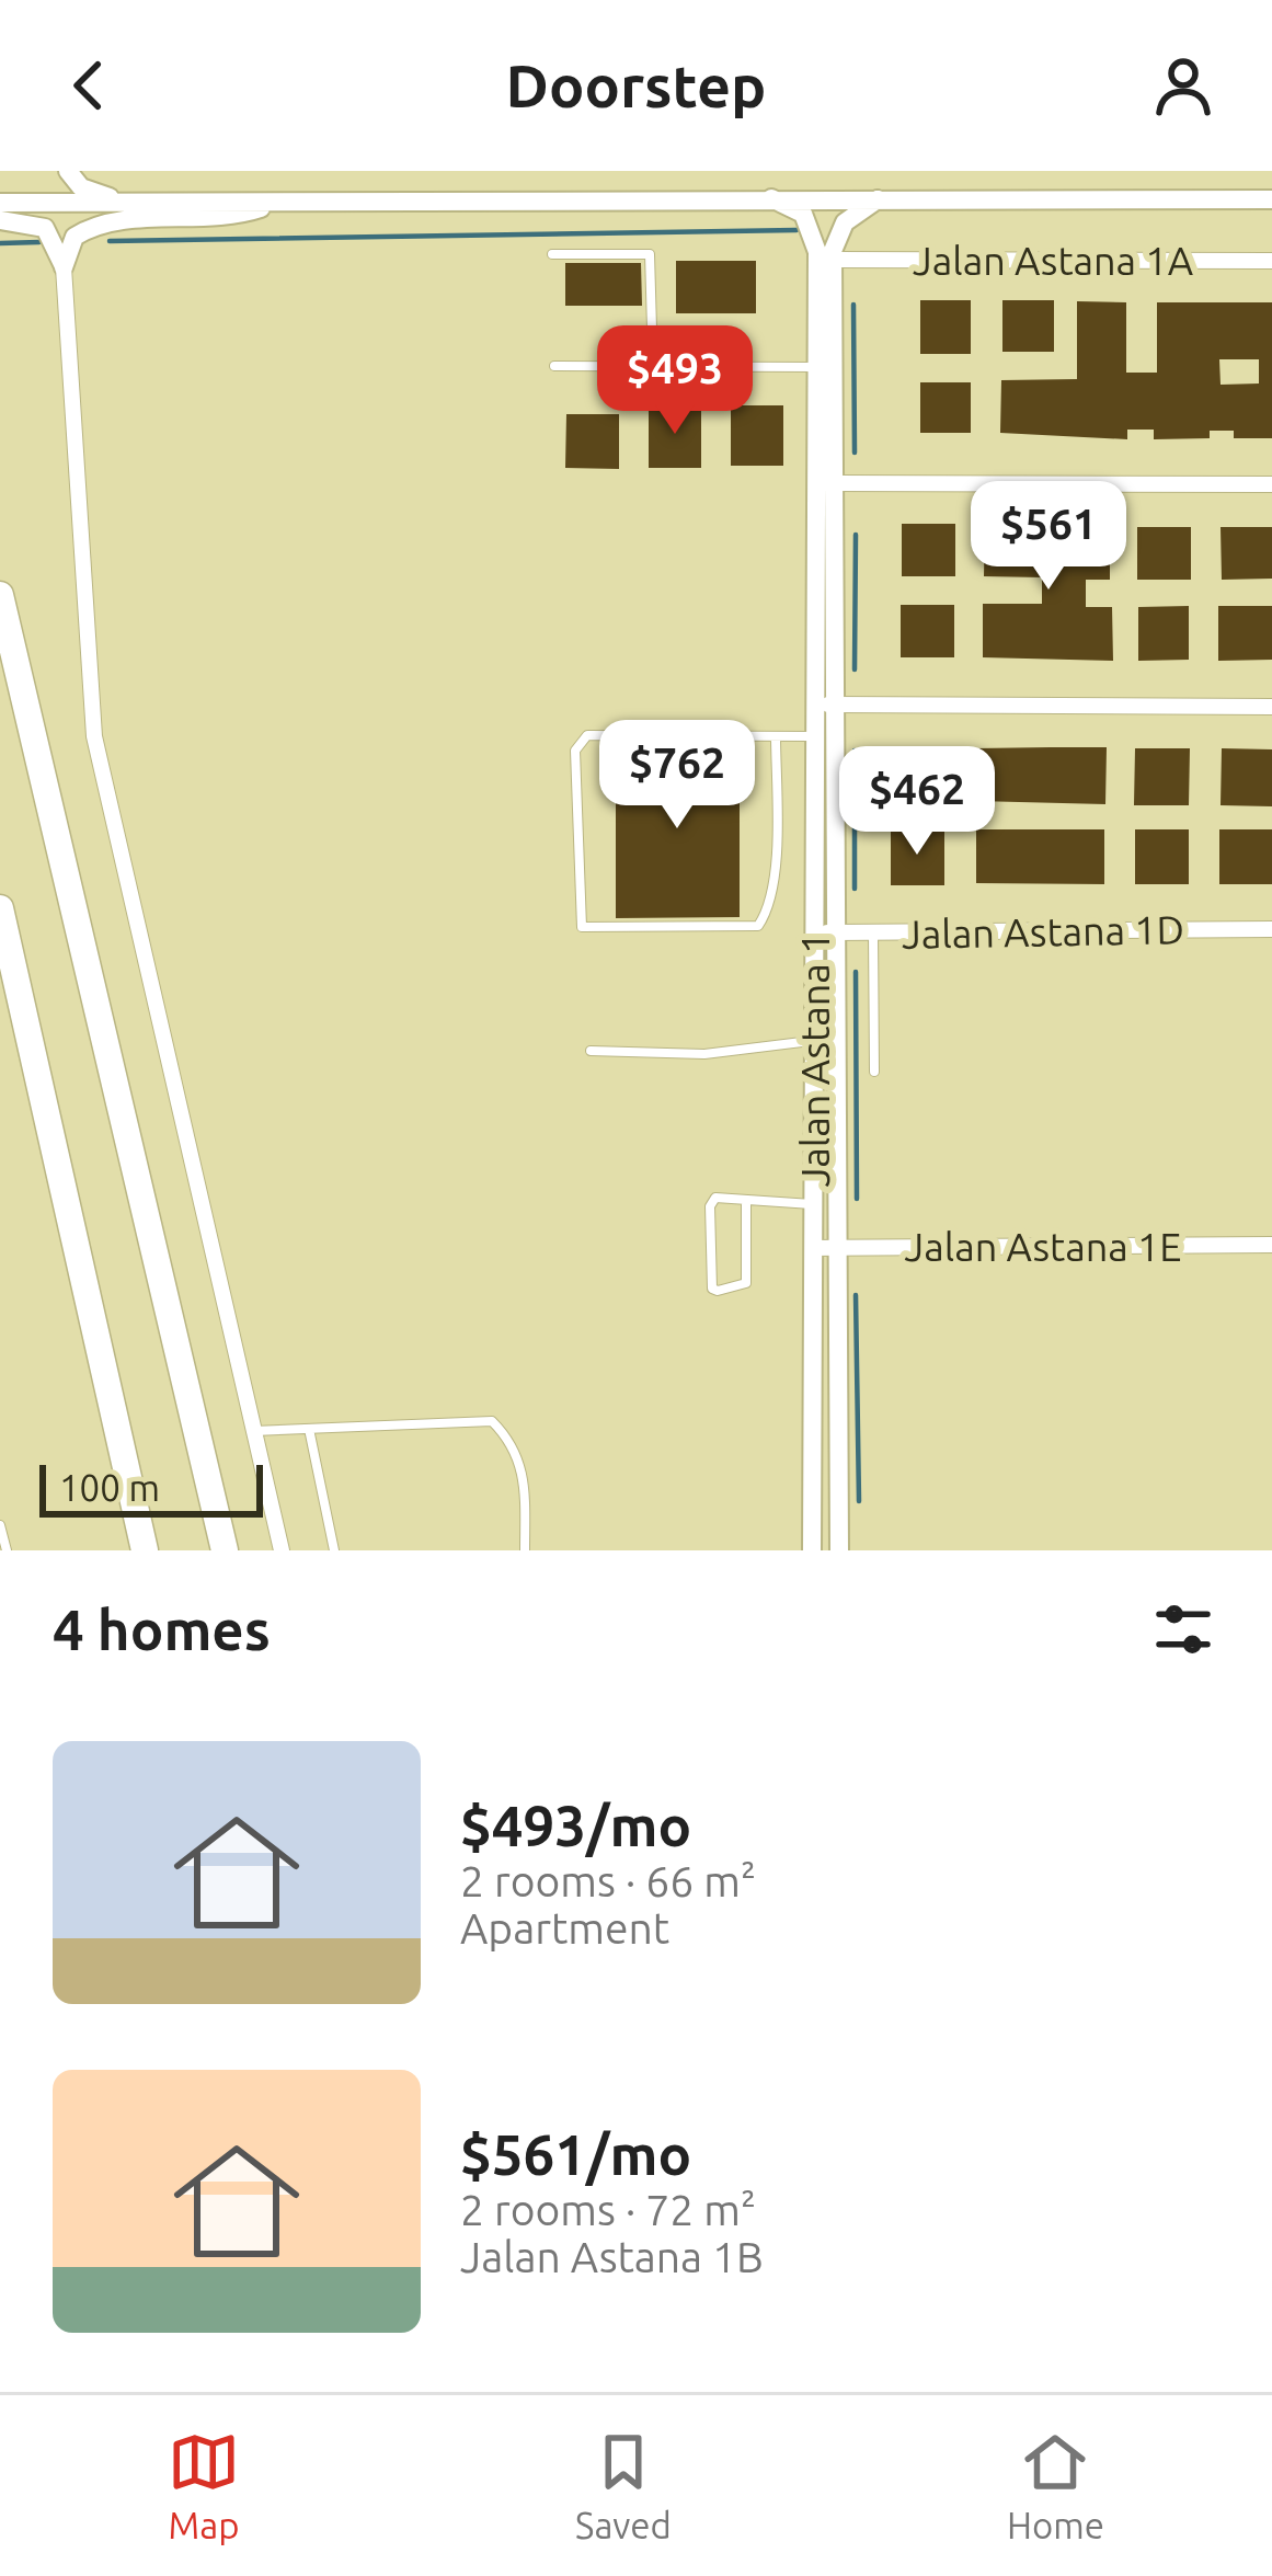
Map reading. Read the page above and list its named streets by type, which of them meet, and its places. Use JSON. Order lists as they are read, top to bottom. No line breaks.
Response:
{"streets":{"street":["Jalan Astana 1A","Jalan Astana 1D","Jalan Astana 1","Jalan Astana 1E"]},"crossings":[["Jalan Astana 1A","Jalan Astana 1"],["Jalan Astana 1D","Jalan Astana 1"],["Jalan Astana 1","Jalan Astana 1E"]],"scale_bar":"100 m","page":{"header":"Doorstep","price":["$493","$561","$762","$462"],"scale":"100 m","heading":"4 homes","list":[{"name":"$493/mo","note":"2 rooms · 66 m² · Apartment"},{"name":"$561/mo","note":"2 rooms · 72 m² · Jalan Astana 1B"}],"tabs":["Map","Saved","Home"]}}
